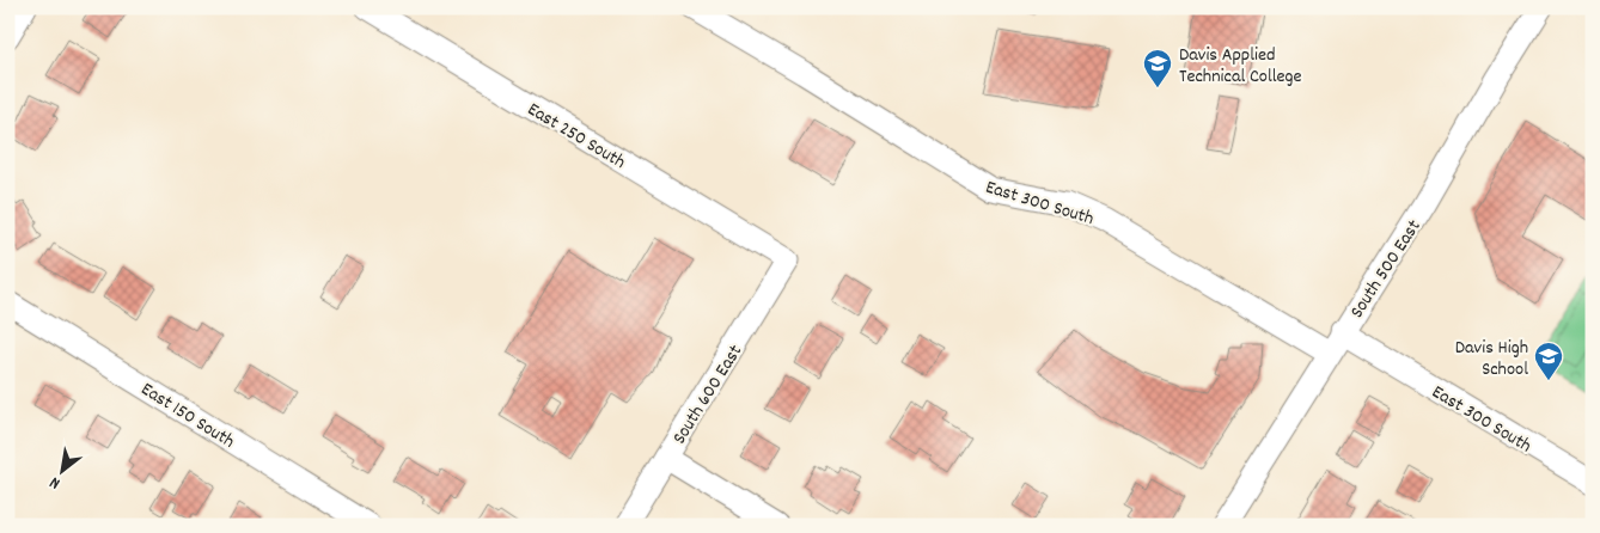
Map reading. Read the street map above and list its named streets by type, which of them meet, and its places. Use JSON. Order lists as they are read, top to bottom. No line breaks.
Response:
{"streets":{"street":["East 250 South","East 300 South","South 500 East","South 600 East","East 150 South"]},"crossings":[["East 250 South","South 600 East"],["East 300 South","South 500 East"]],"places":{"school or university":["Davis Applied Technical College","Davis High School"]},"north":"bottom left"}
